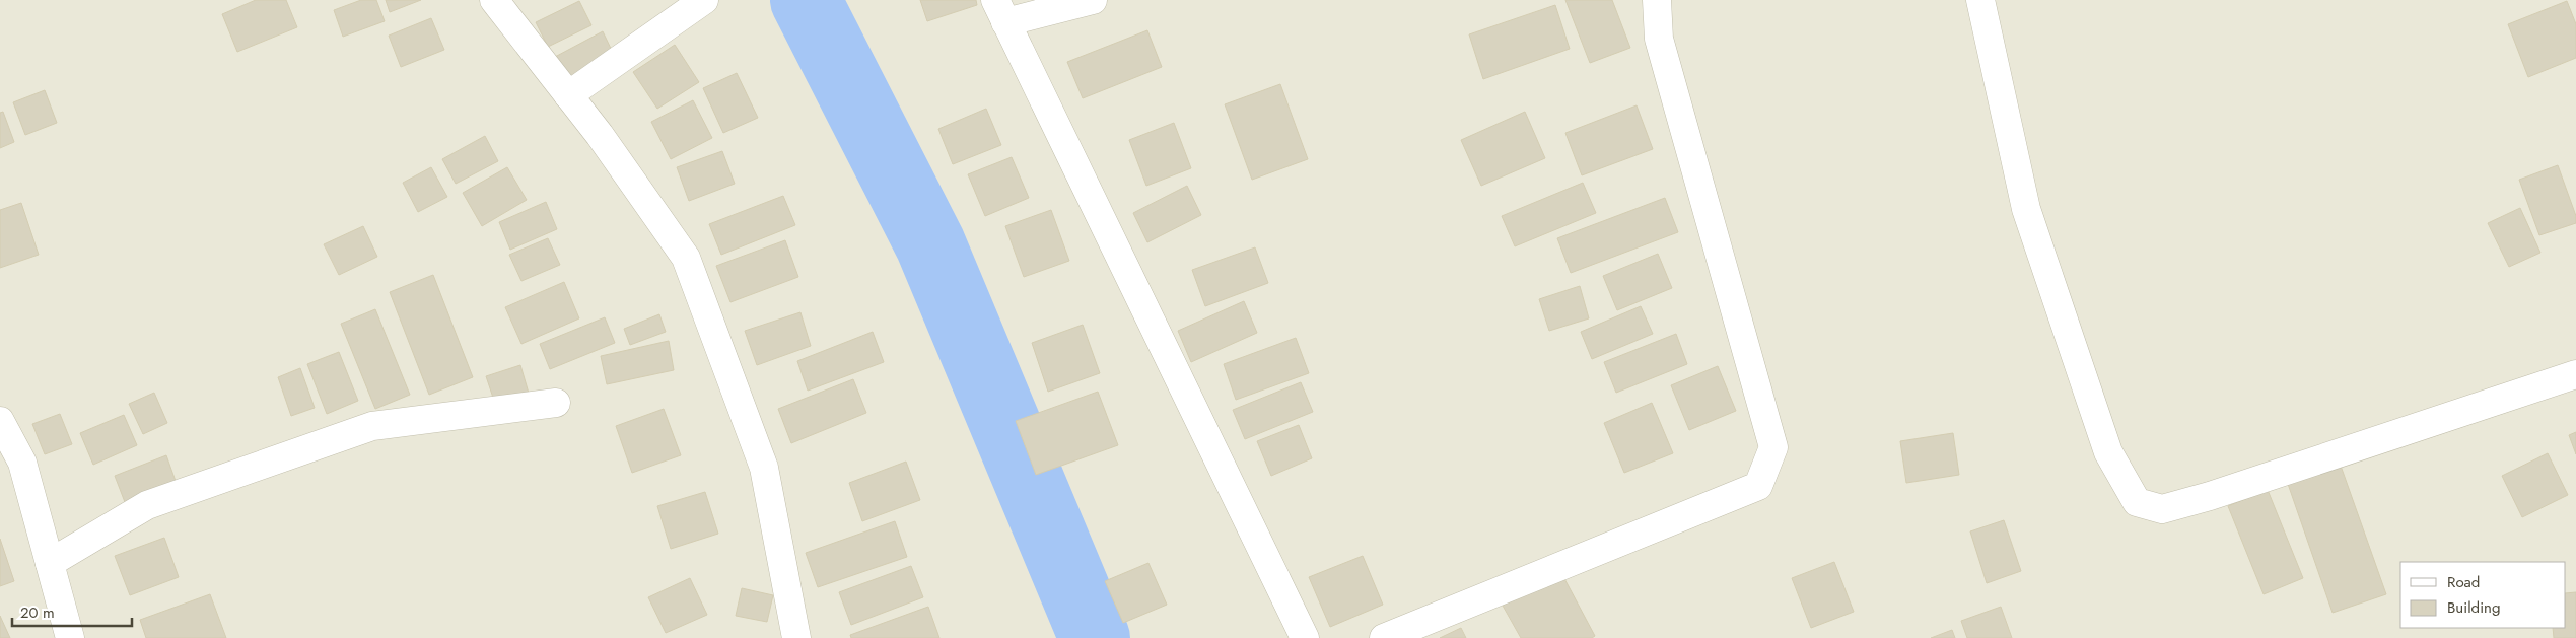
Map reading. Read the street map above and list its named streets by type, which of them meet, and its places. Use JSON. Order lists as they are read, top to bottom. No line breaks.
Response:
{"legend":["Road","Building"],"scale_bar":"20 m"}
